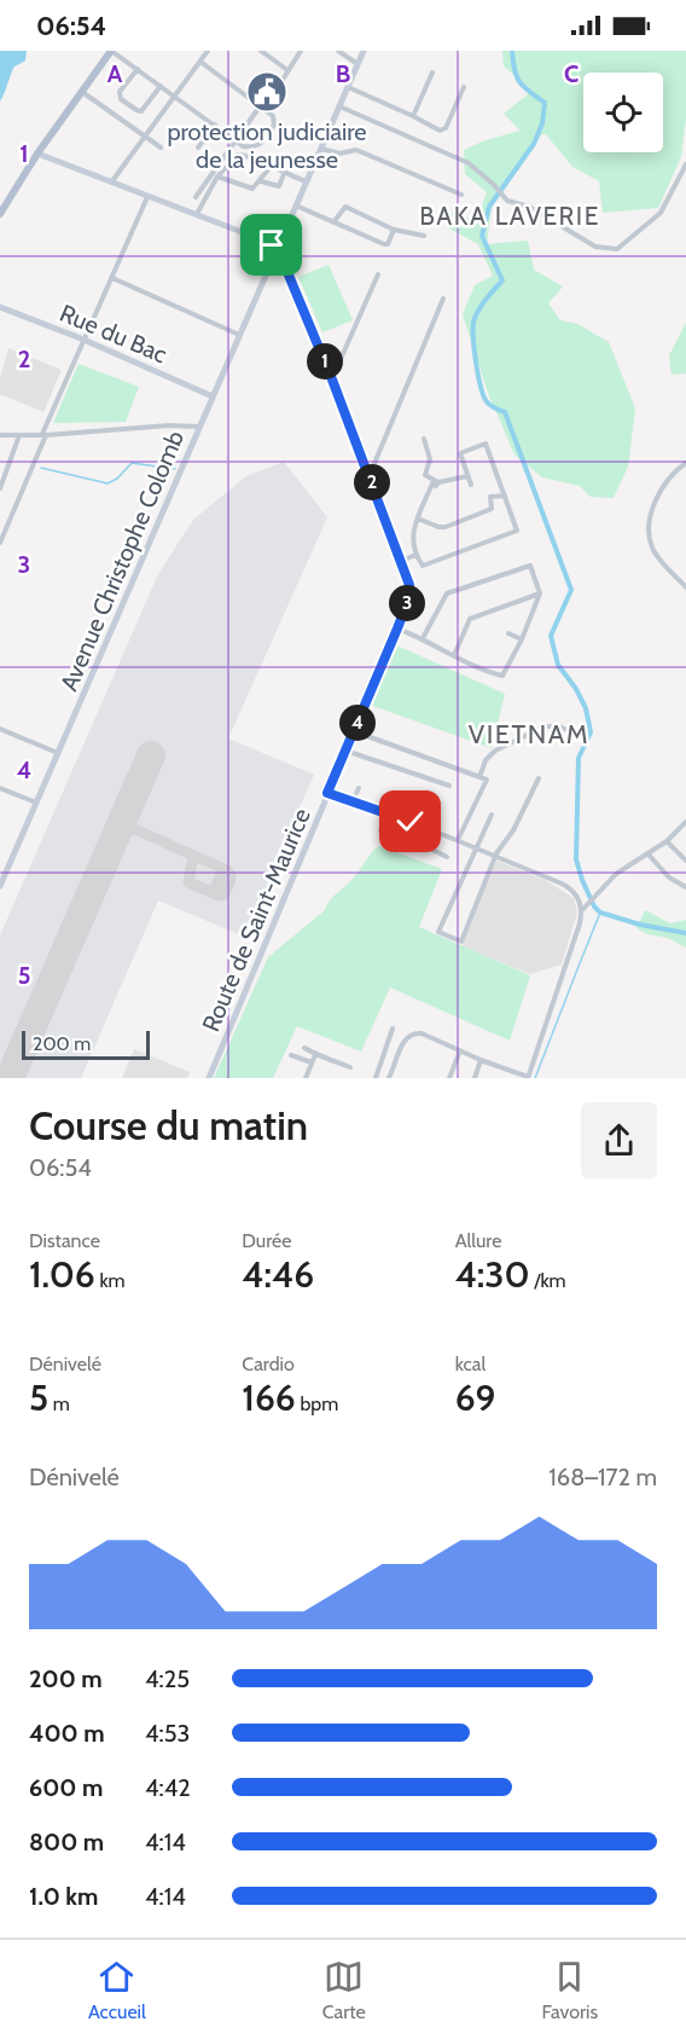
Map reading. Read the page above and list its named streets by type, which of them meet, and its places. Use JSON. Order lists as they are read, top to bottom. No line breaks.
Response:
{"streets":{"street":["Rue du Bac","Avenue Christophe Colomb","Route de Saint-Maurice"]},"crossings":[["Rue du Bac","Avenue Christophe Colomb"],["Avenue Christophe Colomb","Route de Saint-Maurice"]],"districts":["BAKA LAVERIE","VIETNAM"],"places":{"public building":["protection judiciaire de la jeunesse"]},"scale_bar":"200 m","page":{"status":"06:54","pins":["1","2","3","4"],"scale":"200 m","heading":["Course du matin","06:54"],"stats":[["Distance","1.06 km"],["Durée","4:46"],["Allure","4:30 /km"],["Dénivelé","5 m"],["Cardio","166 bpm"],["kcal","69"]],"chart":["Dénivelé","168–172 m"],"list":[{"name":"200 m","note":"4:25"},{"name":"400 m","note":"4:53"},{"name":"600 m","note":"4:42"},{"name":"800 m","note":"4:14"},{"name":"1.0 km","note":"4:14"}],"tabs":["Accueil","Carte","Favoris"]},"grid":{"columns":["A","B","C"],"rows":["1","2","3","4","5"]}}
